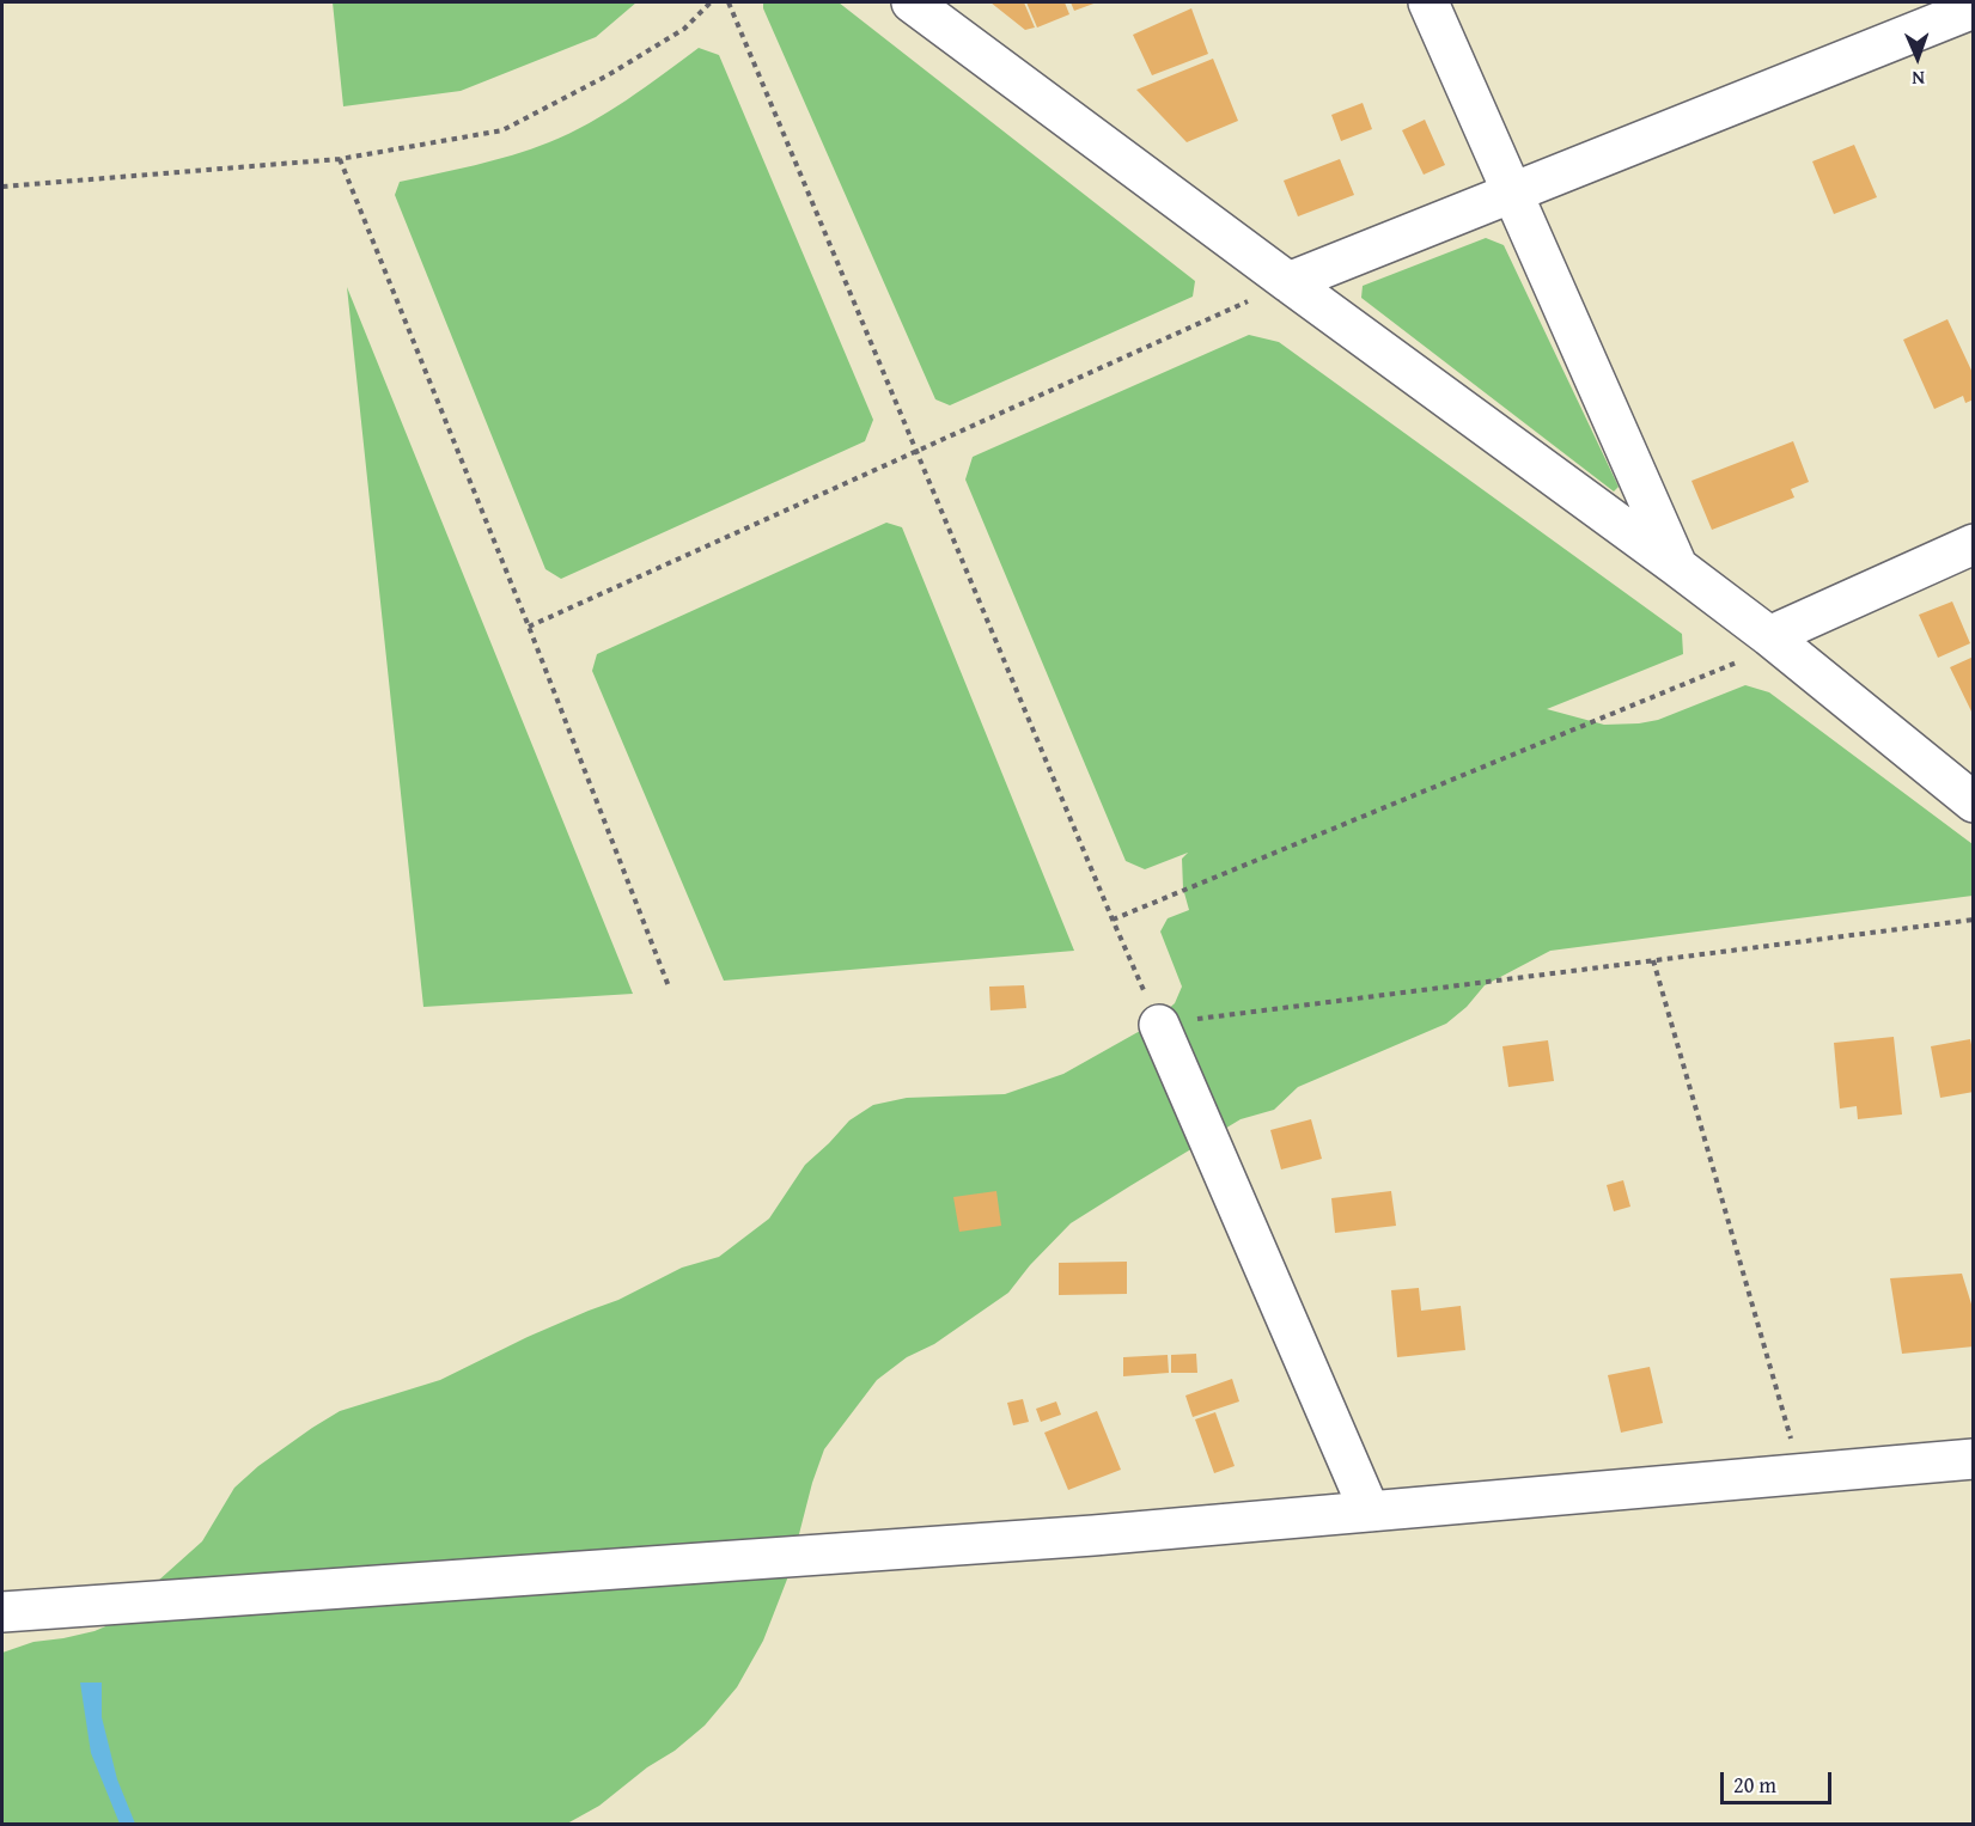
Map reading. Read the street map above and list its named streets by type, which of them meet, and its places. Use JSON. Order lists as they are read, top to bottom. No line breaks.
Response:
{"scale_bar":"20 m","north":"bottom"}
